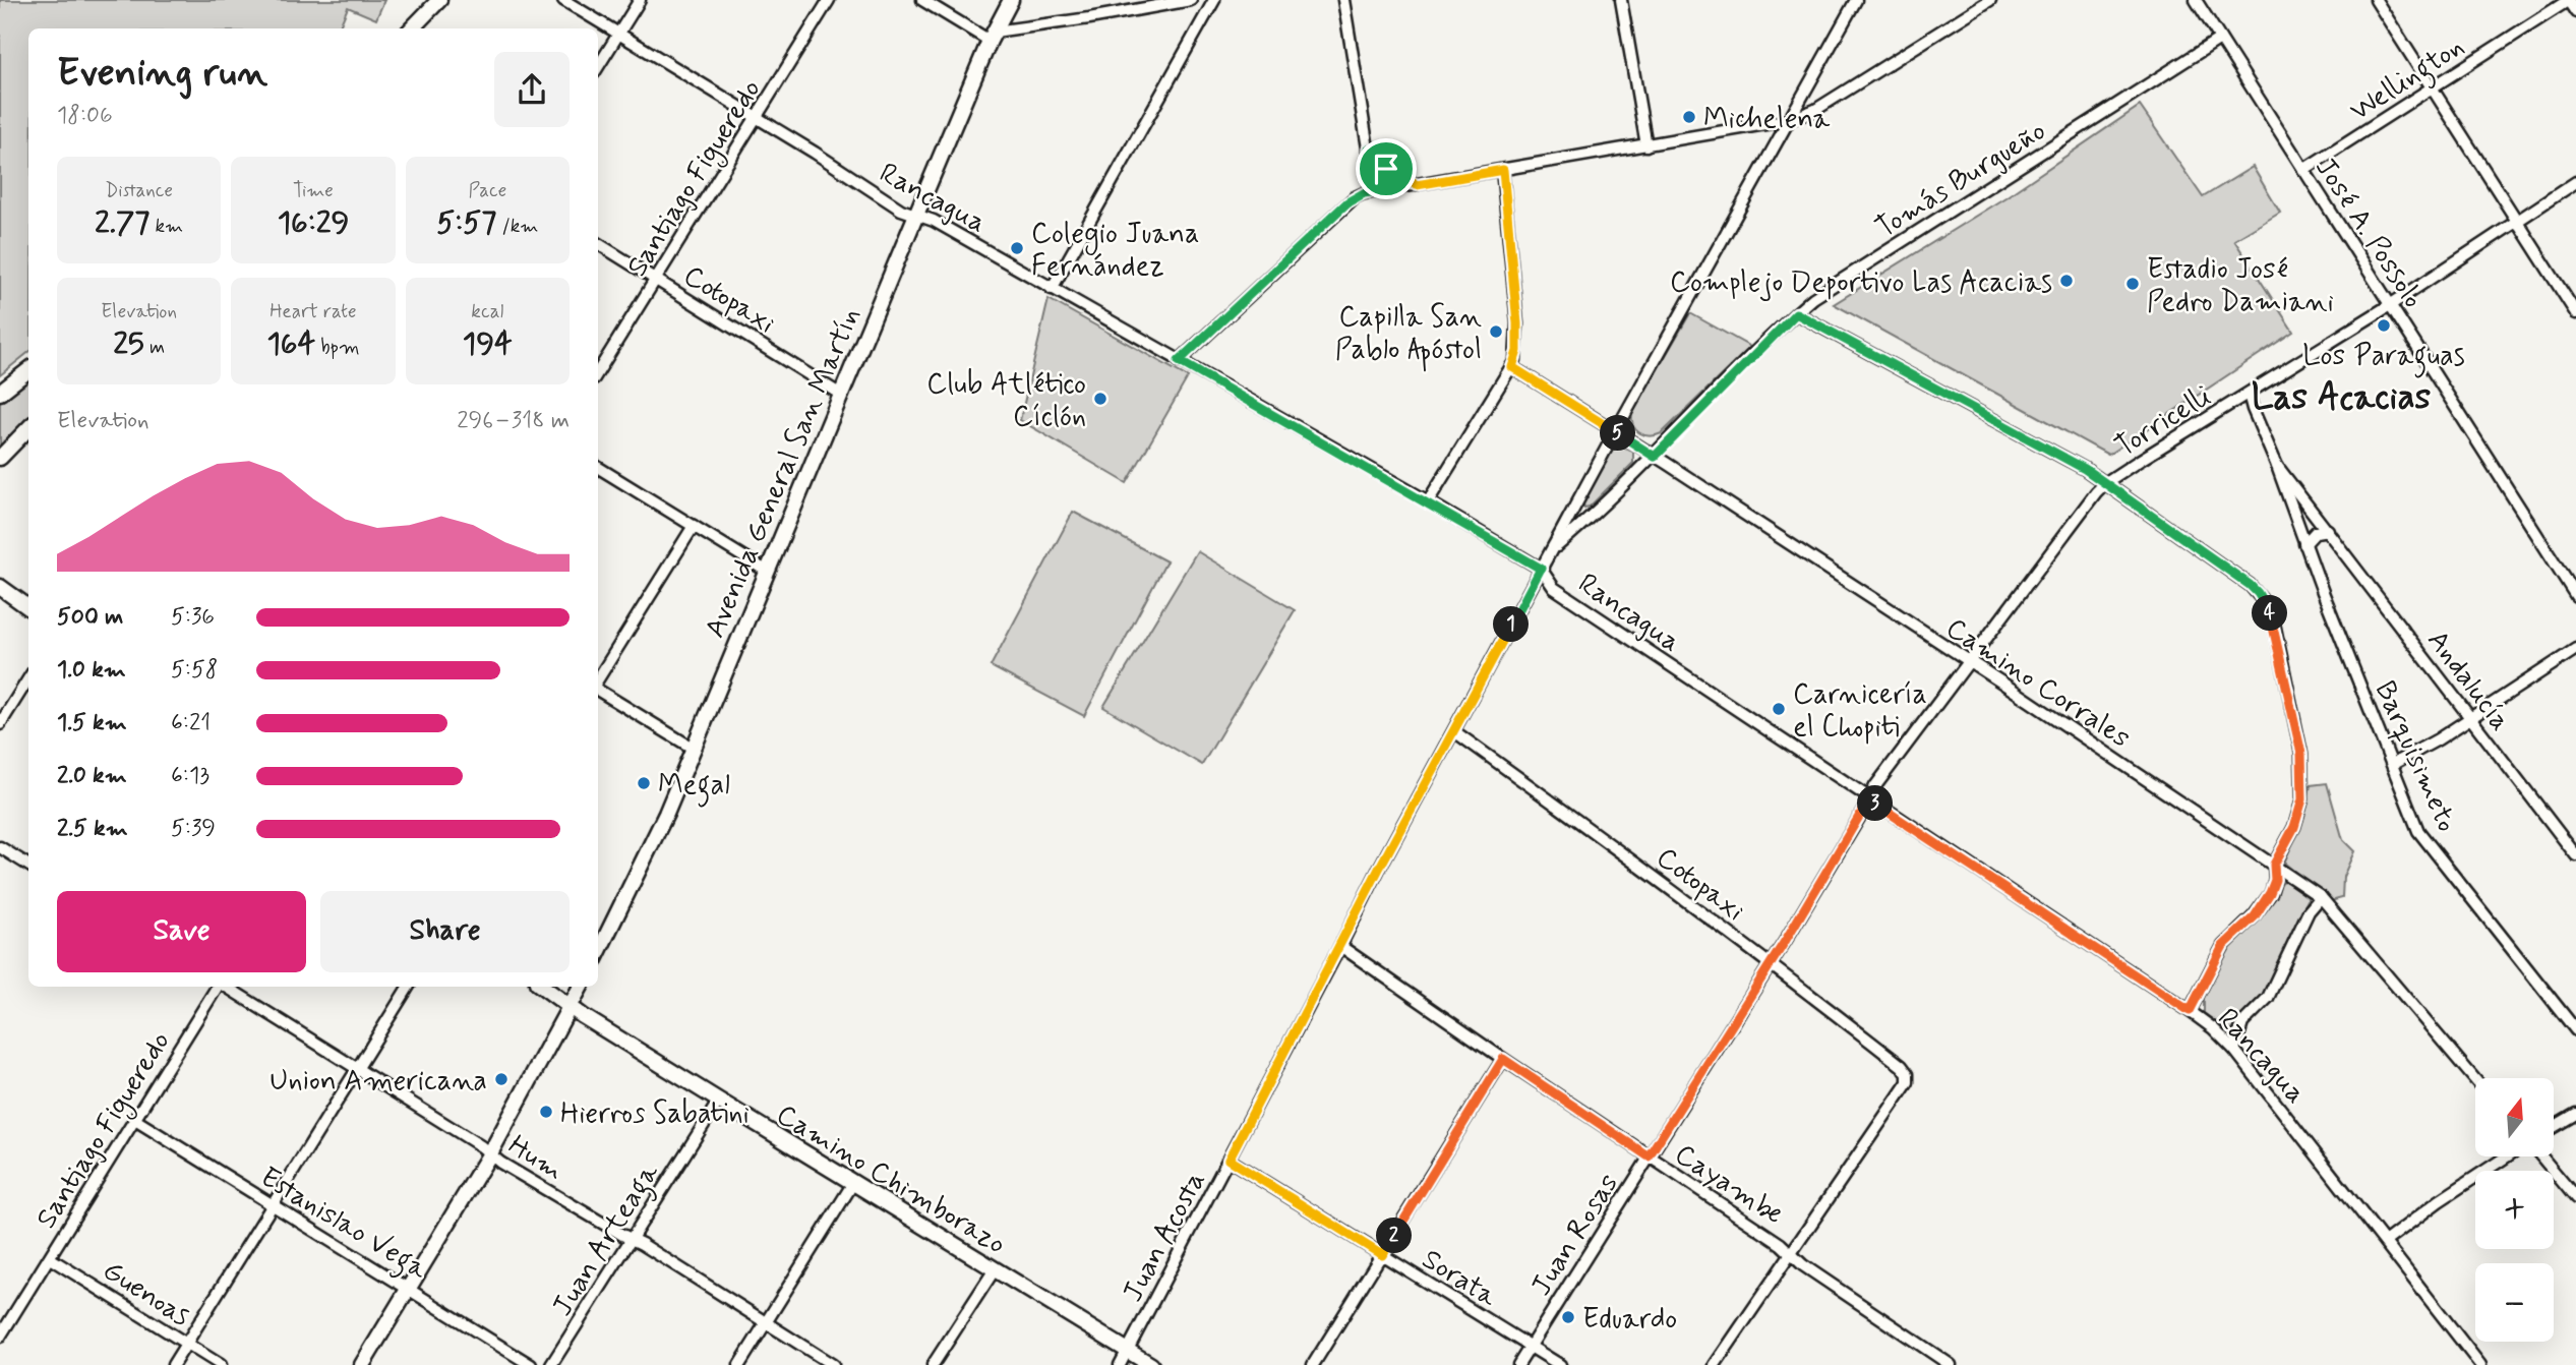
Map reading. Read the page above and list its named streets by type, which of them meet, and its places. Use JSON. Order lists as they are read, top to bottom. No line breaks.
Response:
{"streets":{"main road":["Avenida General San Martín","Camino Chimborazo"],"street":["Wellington","Santiago Figueredo","Tomás Burgueño","Rancagua","José A. Possolo","Cotopaxi","Torricelli","Andalucía","Camino Corrales","Barquisimeto","Hum","Cayambe","Estanislao Vega","Juan Rosas","Juan Acosta","Juan Arteaga","Sorata","Guenoas"]},"crossings":[["Wellington","José A. Possolo"],["Santiago Figueredo","Rancagua"],["Santiago Figueredo","Cotopaxi"],["Santiago Figueredo","Estanislao Vega"],["Santiago Figueredo","Guenoas"],["Tomás Burgueño","José A. Possolo"],["Tomás Burgueño","Camino Corrales"],["Tomás Burgueño","Juan Acosta"],["Rancagua","Torricelli"],["Rancagua","Avenida General San Martín"],["Rancagua","Juan Rosas"],["Rancagua","Juan Acosta"],["José A. Possolo","Torricelli"],["Cotopaxi","Avenida General San Martín"],["Cotopaxi","Cayambe"],["Cotopaxi","Juan Rosas"],["Cotopaxi","Juan Acosta"],["Torricelli","Andalucía"],["Torricelli","Camino Corrales"],["Torricelli","Juan Rosas"],["Andalucía","Barquisimeto"],["Camino Corrales","Juan Acosta"],["Hum","Juan Arteaga"],["Camino Chimborazo","Juan Acosta"],["Camino Chimborazo","Juan Arteaga"],["Cayambe","Juan Rosas"],["Cayambe","Juan Acosta"],["Juan Rosas","Sorata"],["Juan Acosta","Sorata"]],"districts":["Las Acacias"],"places":["Michelena","Colegio Juana Fernández","Complejo Deportivo Las Acacias","Estadio José Pedro Damiani","Los Paraguas","Capilla San Pablo Apóstol","Club Atlético Cíclón","Carnicería el Chopiti","Megal","Union Americana","Hierros Sabatini","Eduardo"],"north":"top","page":{"heading":["Evening run","18:06"],"stats":[["Distance","2.77 km"],["Time","16:29"],["Pace","5:57 /km"],["Elevation","25 m"],["Heart rate","164 bpm"],["kcal","194"]],"chart":["Elevation","296–318 m"],"pins":["5","4","1","3","2"],"list":[{"name":"500 m","note":"5:36"},{"name":"1.0 km","note":"5:58"},{"name":"1.5 km","note":"6:21"},{"name":"2.0 km","note":"6:13"},{"name":"2.5 km","note":"5:39"}],"buttons":["Save","Share"],"map_buttons":["+","−"]}}
